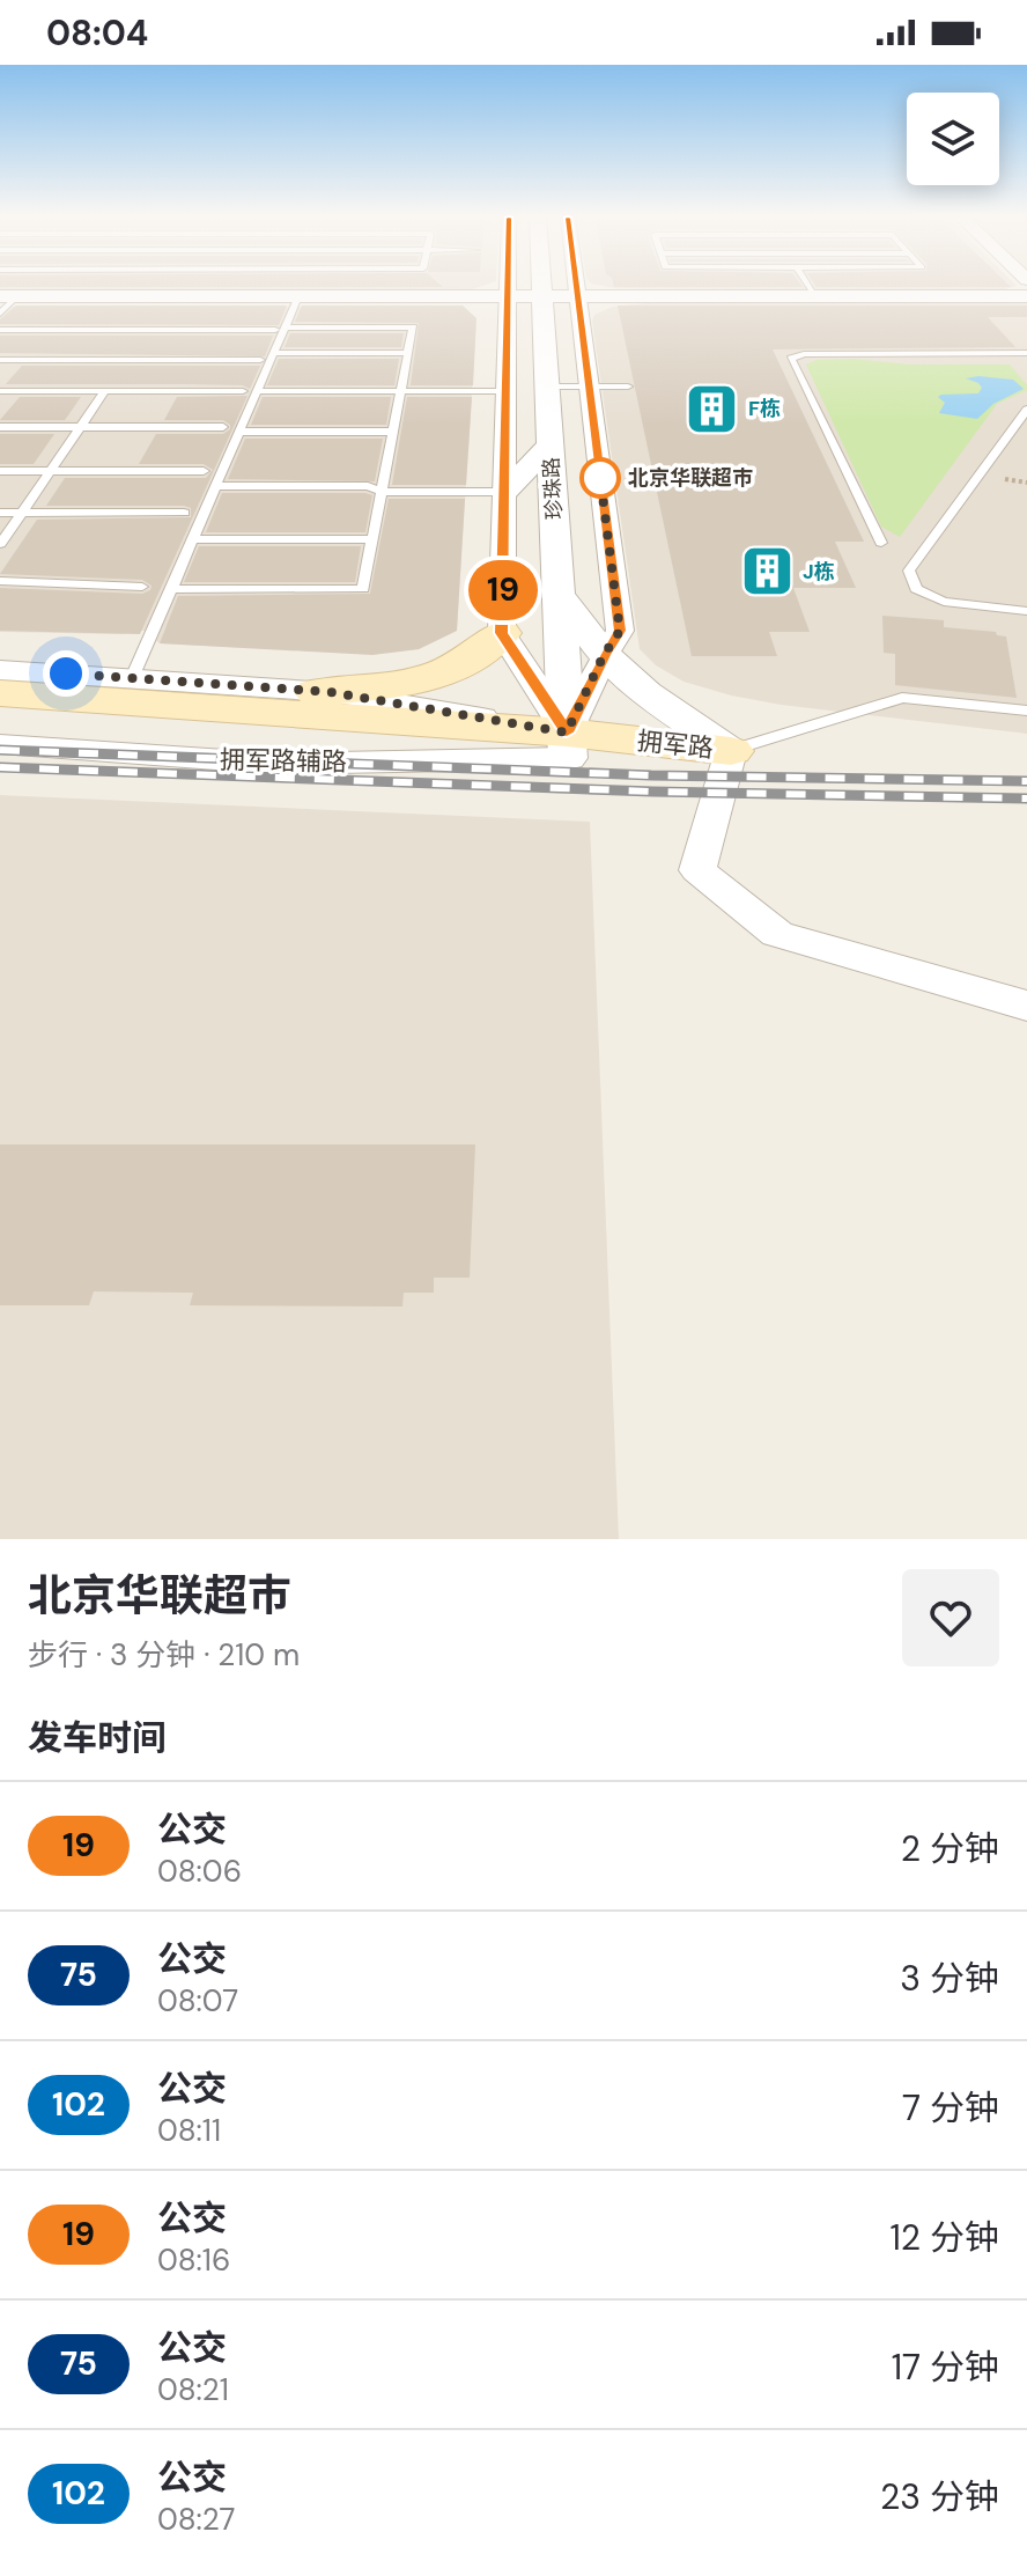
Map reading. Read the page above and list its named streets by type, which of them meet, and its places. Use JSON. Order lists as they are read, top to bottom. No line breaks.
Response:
{"streets":{"main road":["拥军路"],"street":["珍珠路","拥军路辅路"]},"crossings":[["珍珠路","拥军路"],["珍珠路","拥军路辅路"],["拥军路","拥军路辅路"]],"places":{"building":["F栋","J栋"],"other":["北京华联超巿"]},"lines":["bus line 19"],"page":{"status":"08:04","on_map":"19","heading":[["北京华联超巿","步行 · 3 分钟 · 210 m"],"发车时间"],"list":[{"mark":"19","name":"公交","note":"08:06","value":"2 分钟"},{"mark":"75","name":"公交","note":"08:07","value":"3 分钟"},{"mark":"102","name":"公交","note":"08:11","value":"7 分钟"},{"mark":"19","name":"公交","note":"08:16","value":"12 分钟"},{"mark":"75","name":"公交","note":"08:21","value":"17 分钟"},{"mark":"102","name":"公交","note":"08:27","value":"23 分钟"}]}}
